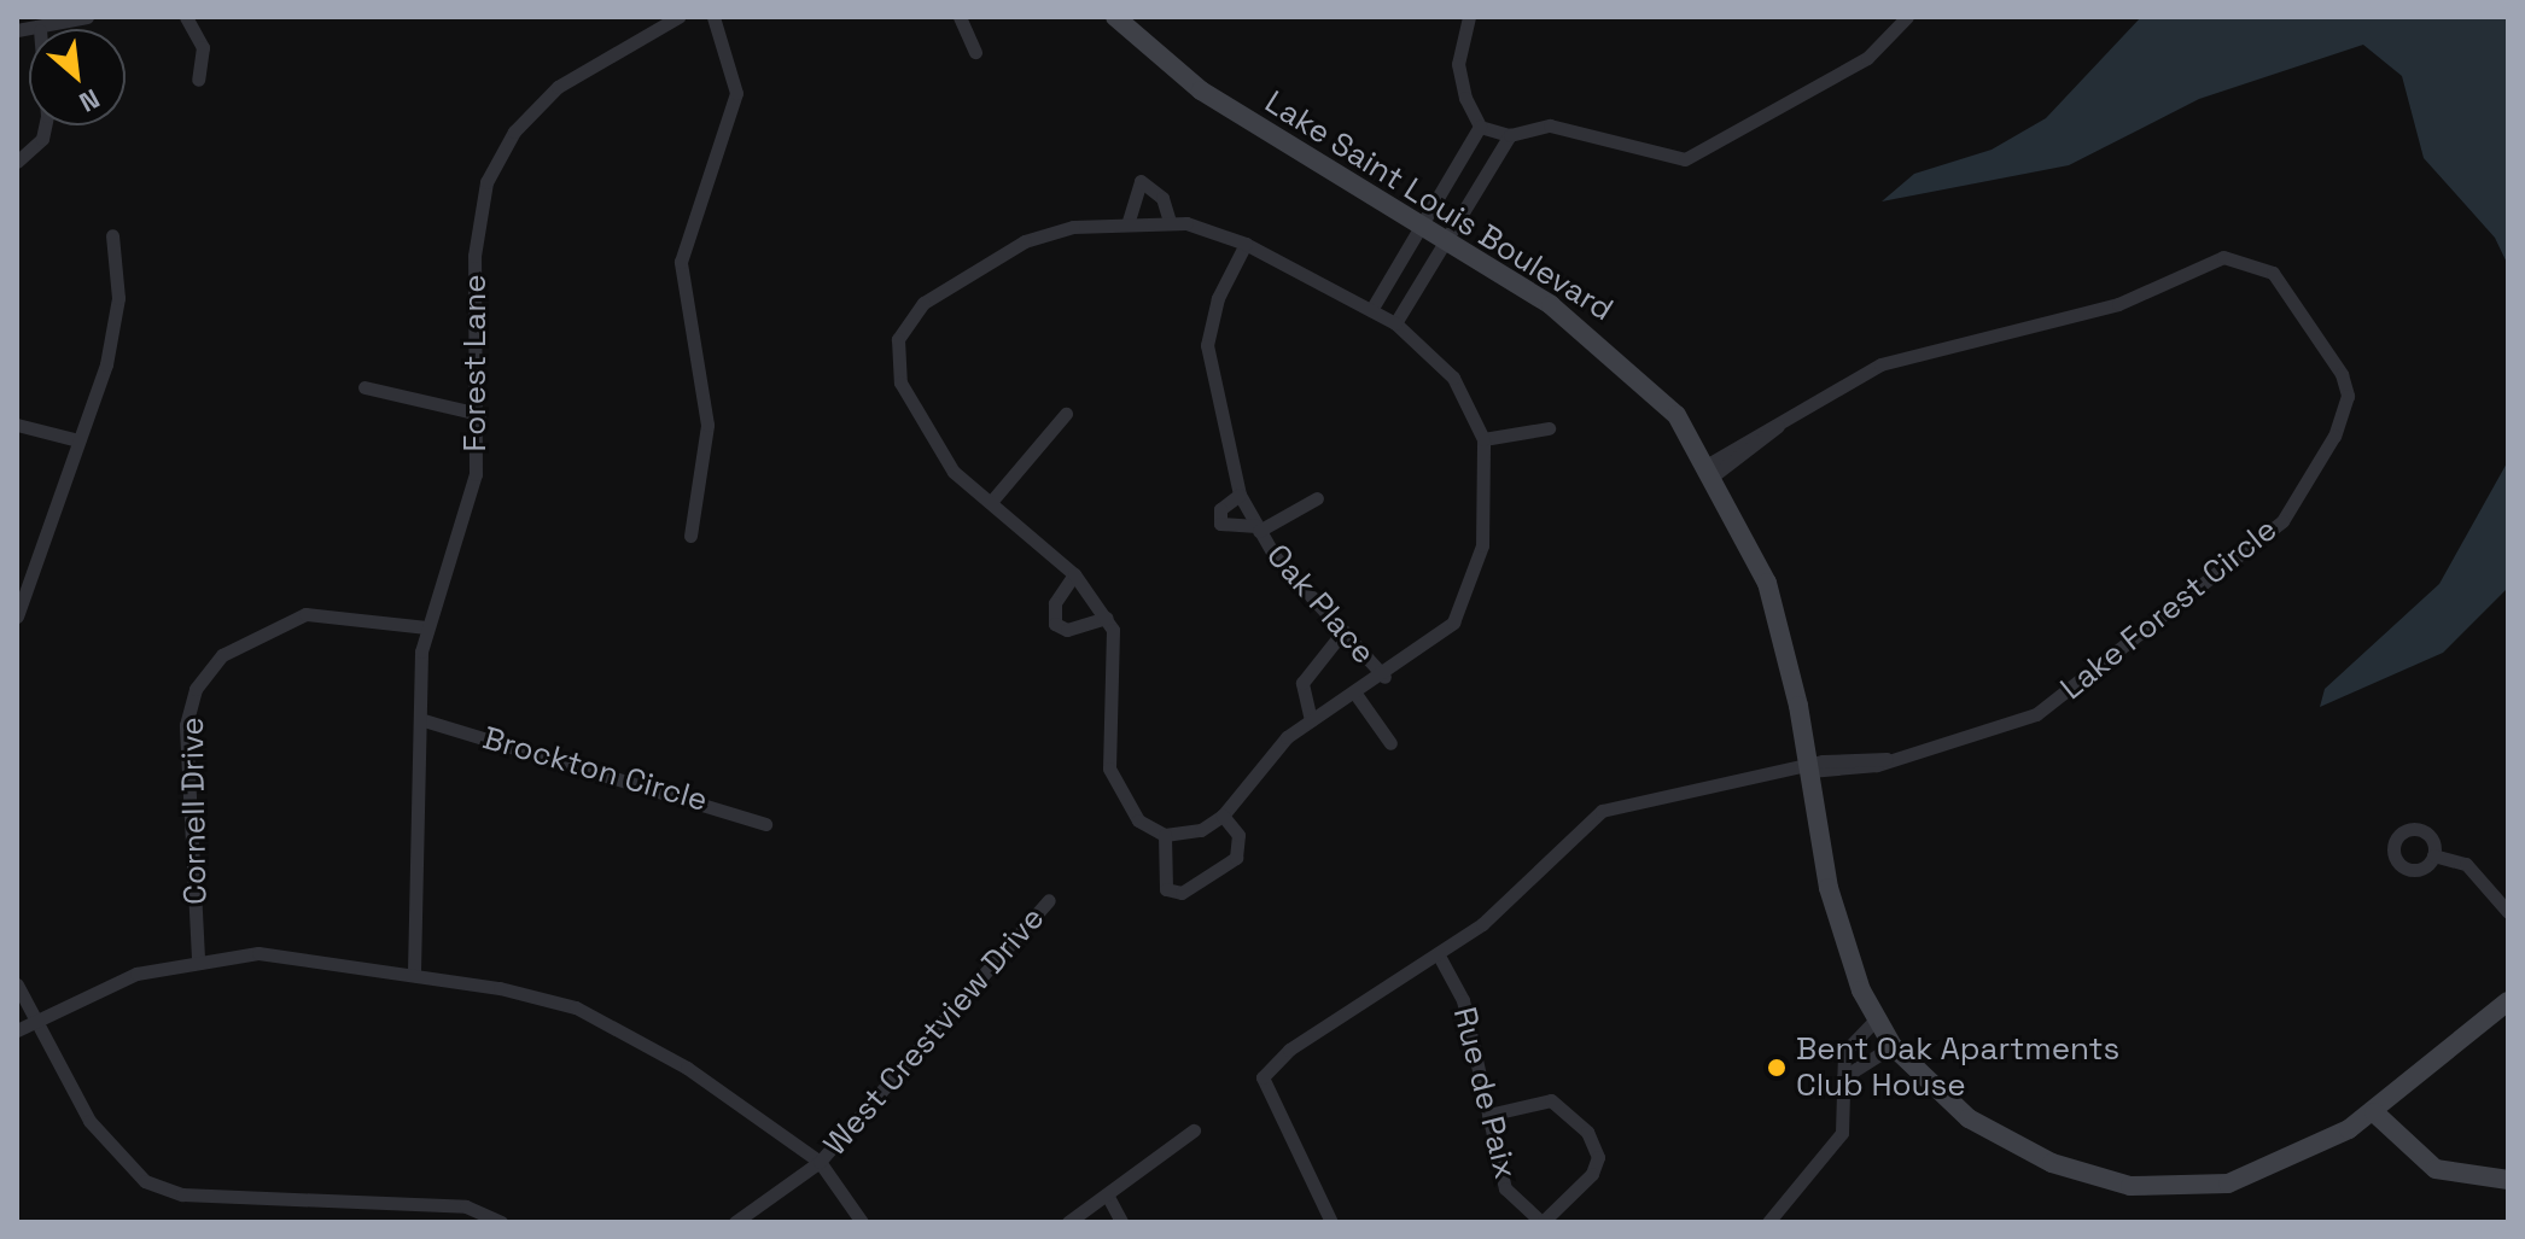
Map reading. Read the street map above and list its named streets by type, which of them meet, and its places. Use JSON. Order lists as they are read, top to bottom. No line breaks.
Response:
{"streets":{"main road":["Lake Saint Louis Boulevard"],"street":["Forest Lane","Oak Place","Lake Forest Circle","Brockton Circle","Cornell Drive","West Crestview Drive","Rue de Paix"]},"crossings":[["Lake Saint Louis Boulevard","Lake Forest Circle"],["Forest Lane","Brockton Circle"],["Forest Lane","Cornell Drive"]],"places":["Bent Oak Apartments Club House"],"north":"bottom right"}
